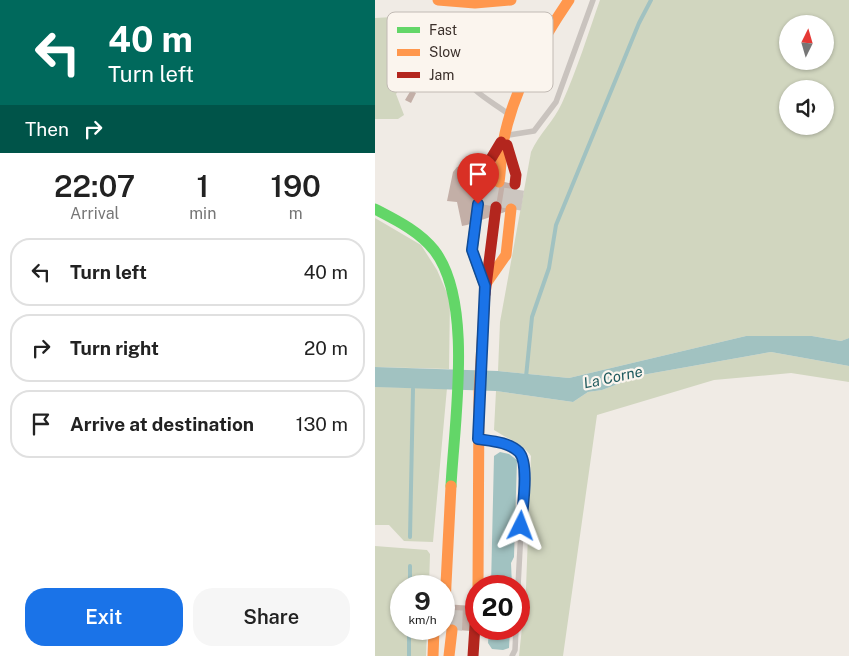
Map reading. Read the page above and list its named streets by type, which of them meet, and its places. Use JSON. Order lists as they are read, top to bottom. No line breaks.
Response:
{"water":["La Corne"],"legend":["Fast","Slow","Jam"],"north":"top","page":{"turn":["40 m","Turn left"],"then":"Then","eta":["22:07","Arrival","1","min","190","m"],"list":[{"name":"Turn left","value":"40 m"},{"name":"Turn right","value":"20 m"},{"name":"Arrive at destination","value":"130 m"}],"speed":"9 km/h","limit":"20","buttons":["Exit","Share"]}}
